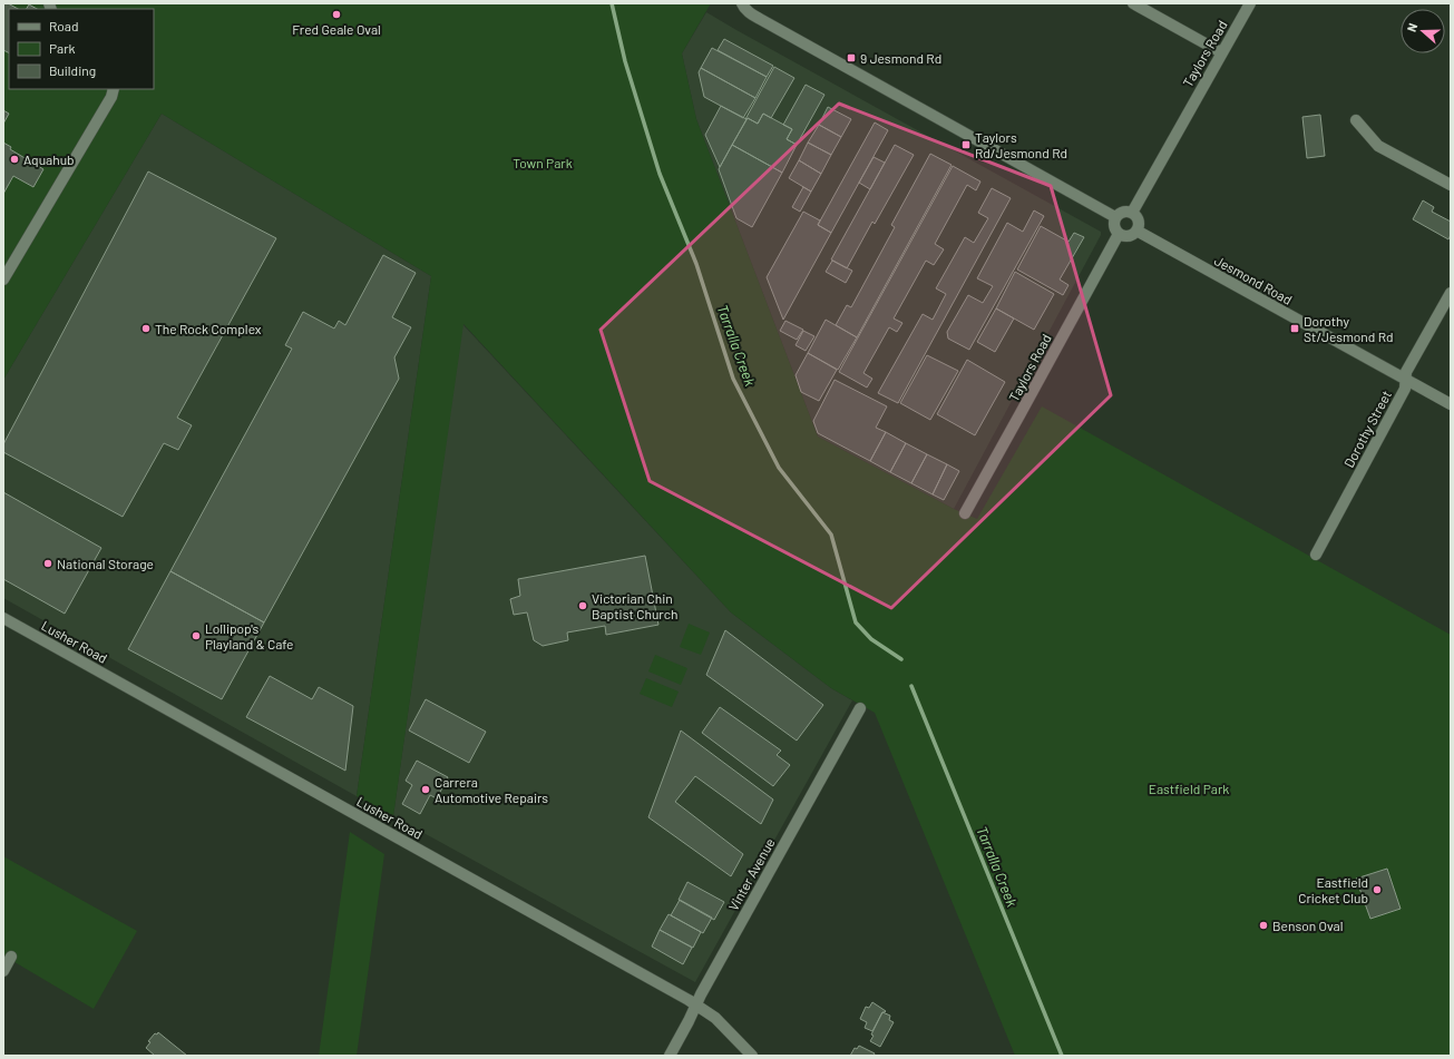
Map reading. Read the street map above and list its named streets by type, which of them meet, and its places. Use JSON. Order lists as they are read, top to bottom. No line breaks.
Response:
{"streets":{"street":["Taylors Road","Jesmond Road","Dorothy Street","Lusher Road","Vinter Avenue"]},"crossings":[["Taylors Road","Jesmond Road"],["Jesmond Road","Dorothy Street"],["Lusher Road","Vinter Avenue"]],"water":["Tarralla Creek"],"parks":["Town Park","Eastfield Park"],"places":{"other":["Fred Geale Oval","Aquahub","The Rock Complex","National Storage","Victorian Chin Baptist Church","Lollipop's Playland & Cafe","Carrera Automotive Repairs","Eastfield Cricket Club","Benson Oval"],"transit":["9 Jesmond Rd","Taylors Rd/Jesmond Rd","Dorothy St/Jesmond Rd"]},"legend":["Road","Park","Building"],"north":"left"}
